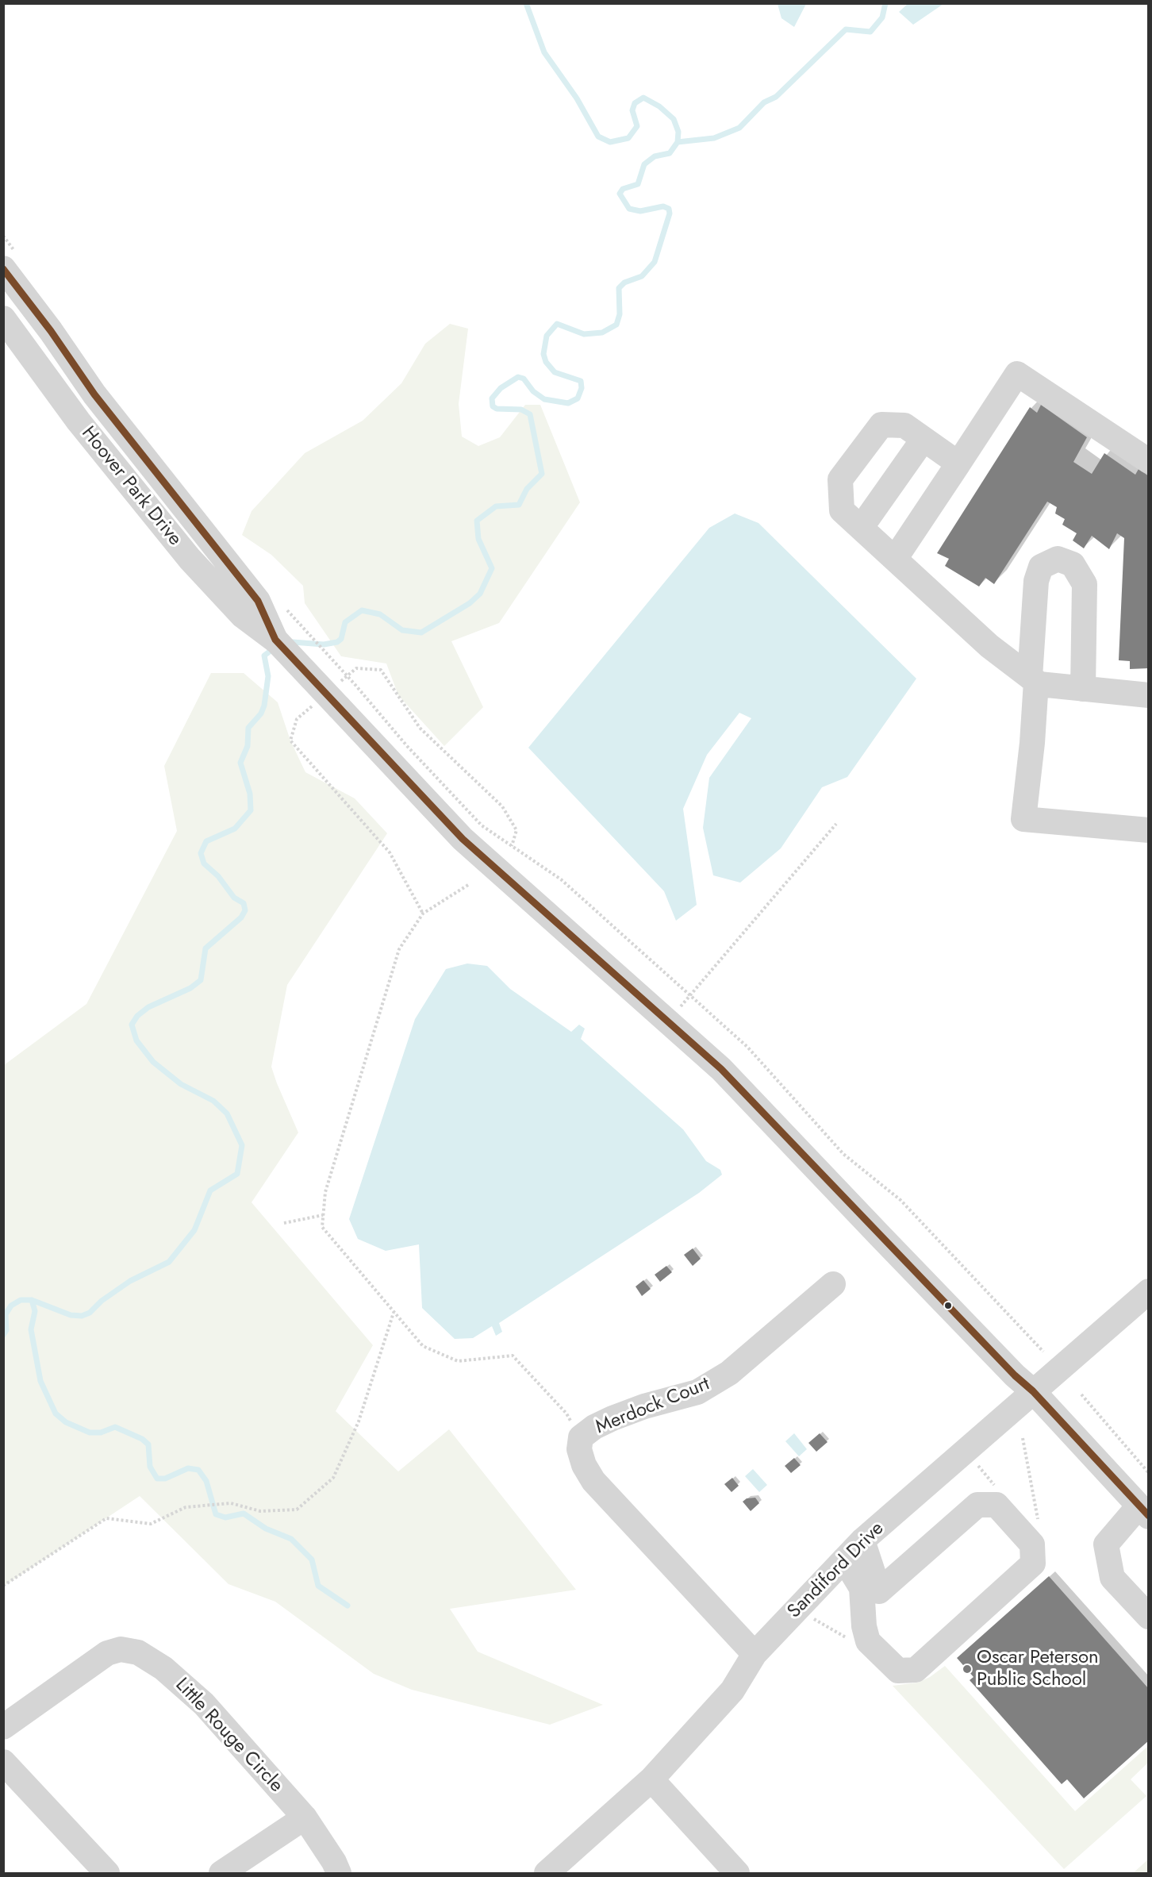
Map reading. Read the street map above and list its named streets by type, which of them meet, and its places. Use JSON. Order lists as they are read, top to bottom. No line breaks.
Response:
{"streets":{"street":["Hoover Park Drive","Merdock Court","Sandiford Drive","Little Rouge Circle"]},"crossings":[["Hoover Park Drive","Sandiford Drive"],["Merdock Court","Sandiford Drive"]],"places":["Oscar Peterson Public School"]}
